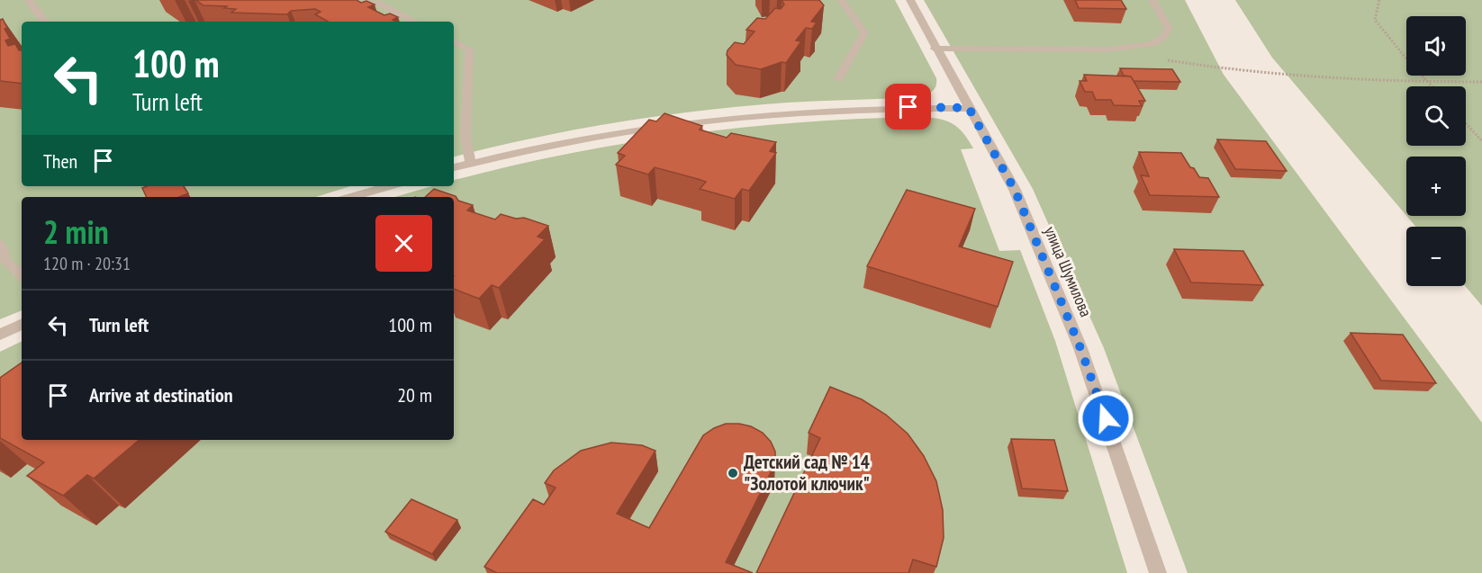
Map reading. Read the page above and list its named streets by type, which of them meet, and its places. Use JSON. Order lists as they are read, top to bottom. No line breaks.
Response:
{"streets":{"street":["улица Шумилова"]},"places":["Детский сад № 14 \"Золотой ключик\""],"page":{"map_buttons":["+","−"],"turn":["100 m","Turn left"],"then":"Then","heading":["2 min","120 m · 20:31"],"list":[{"name":"Turn left","value":"100 m"},{"name":"Arrive at destination","value":"20 m"}]}}
